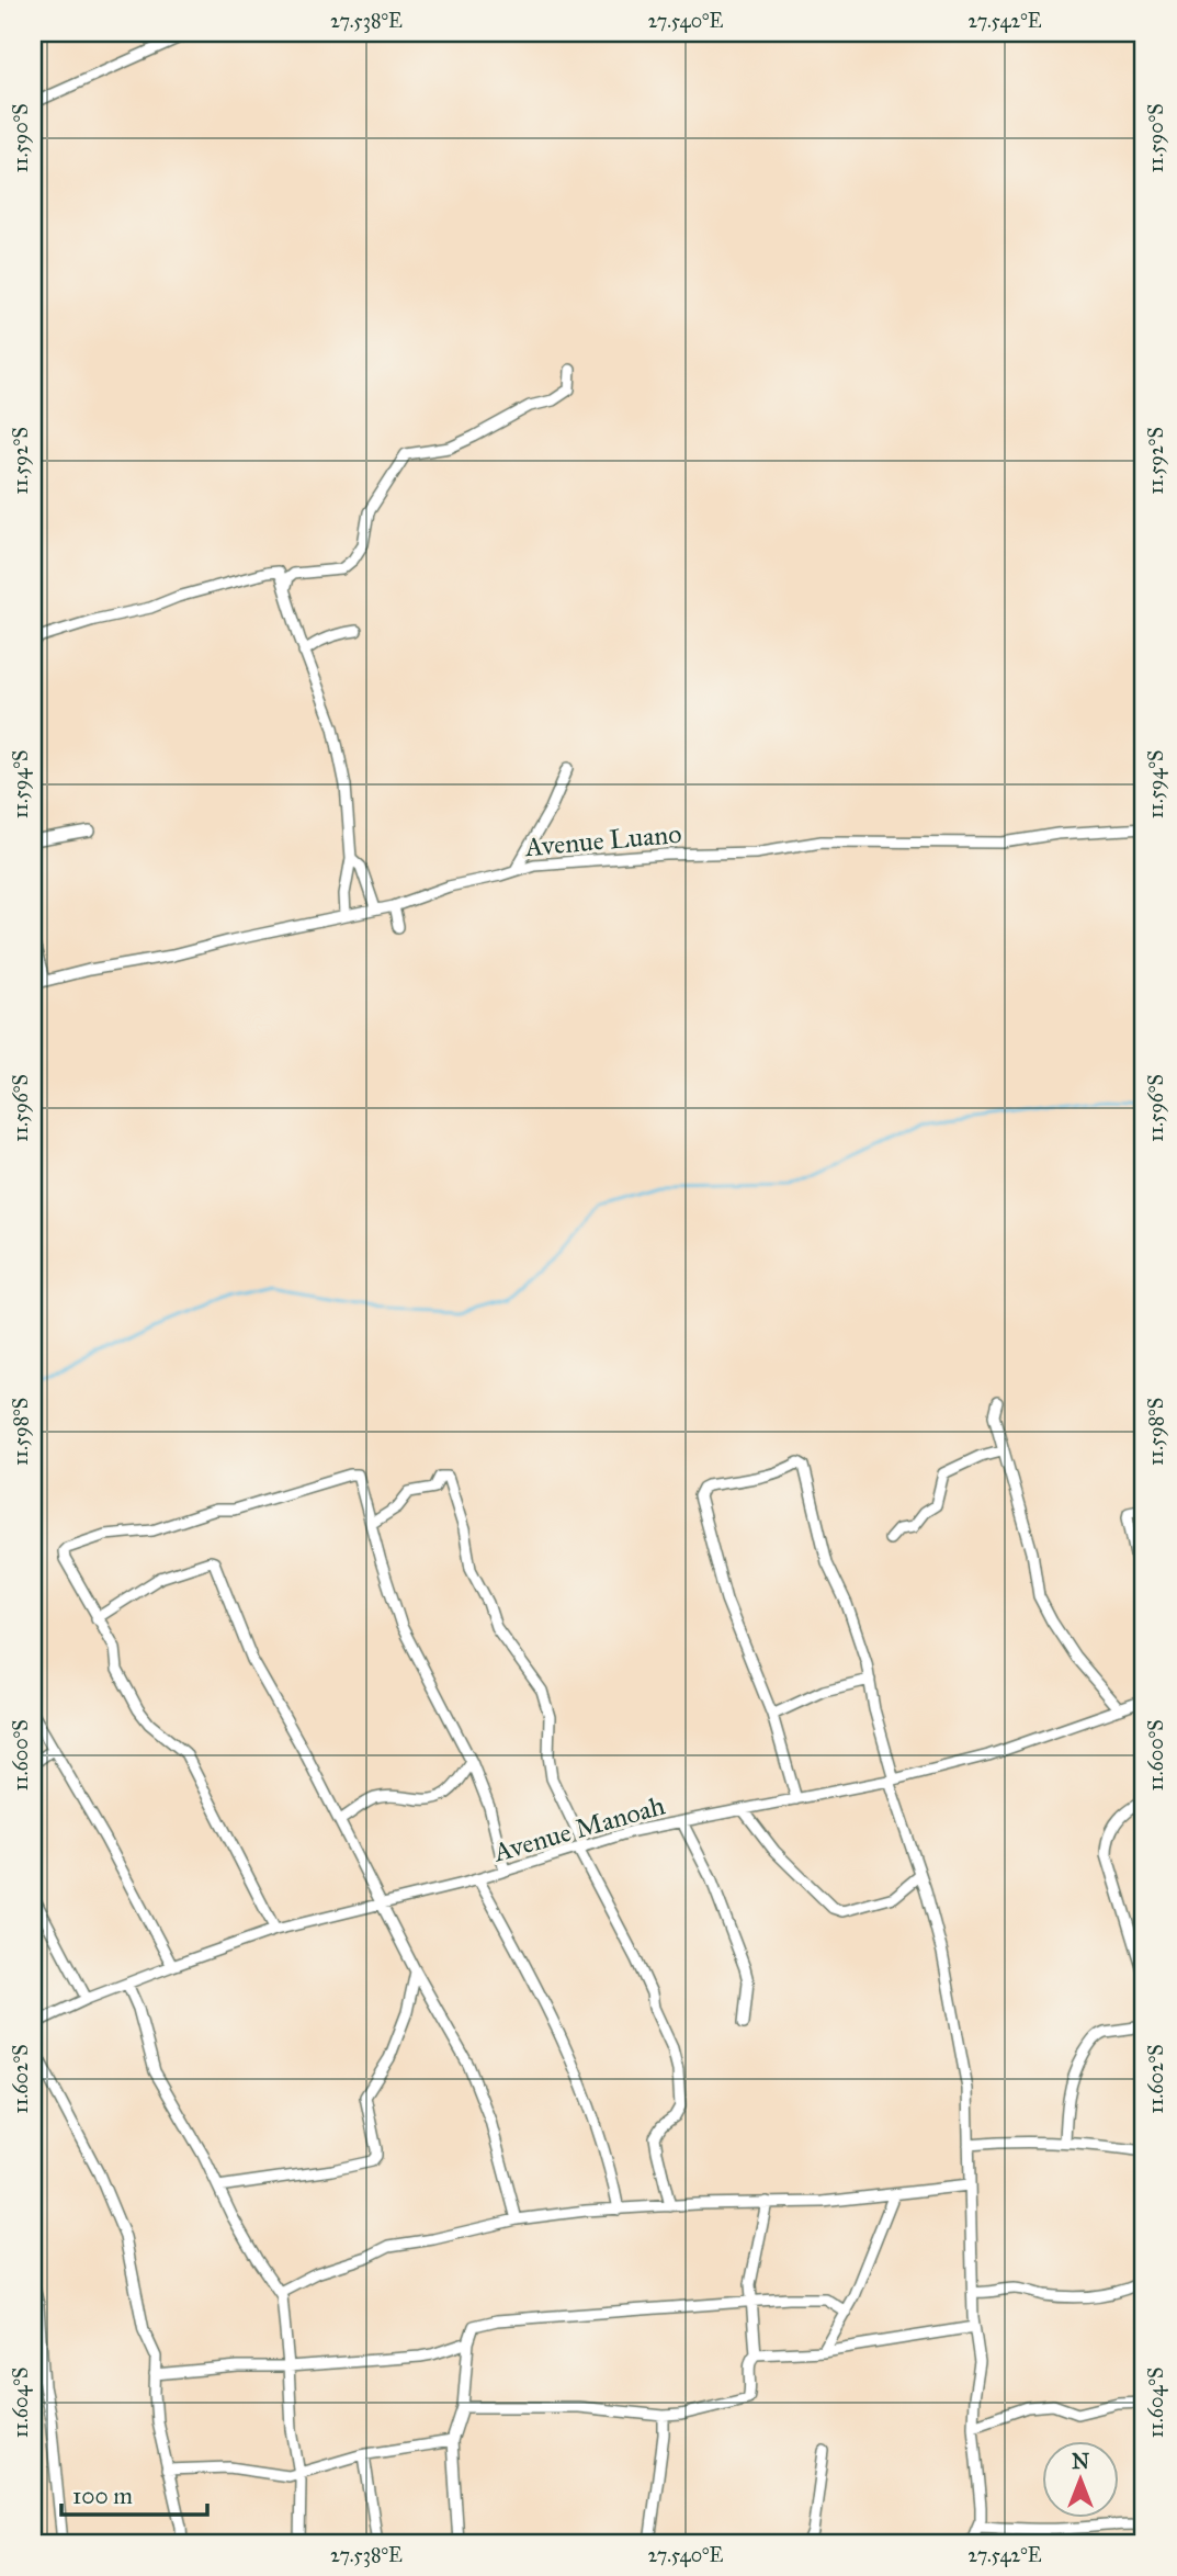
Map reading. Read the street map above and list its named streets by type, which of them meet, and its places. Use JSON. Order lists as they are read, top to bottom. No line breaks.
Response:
{"streets":{"street":["Avenue Luano","Avenue Manoah"]},"scale_bar":"100 m","north":"top","coordinates":["27.538°E","27.540°E","27.542°E","11.590°S","11.592°S","11.594°S","11.596°S","11.598°S","11.600°S","11.602°S","11.604°S"]}
